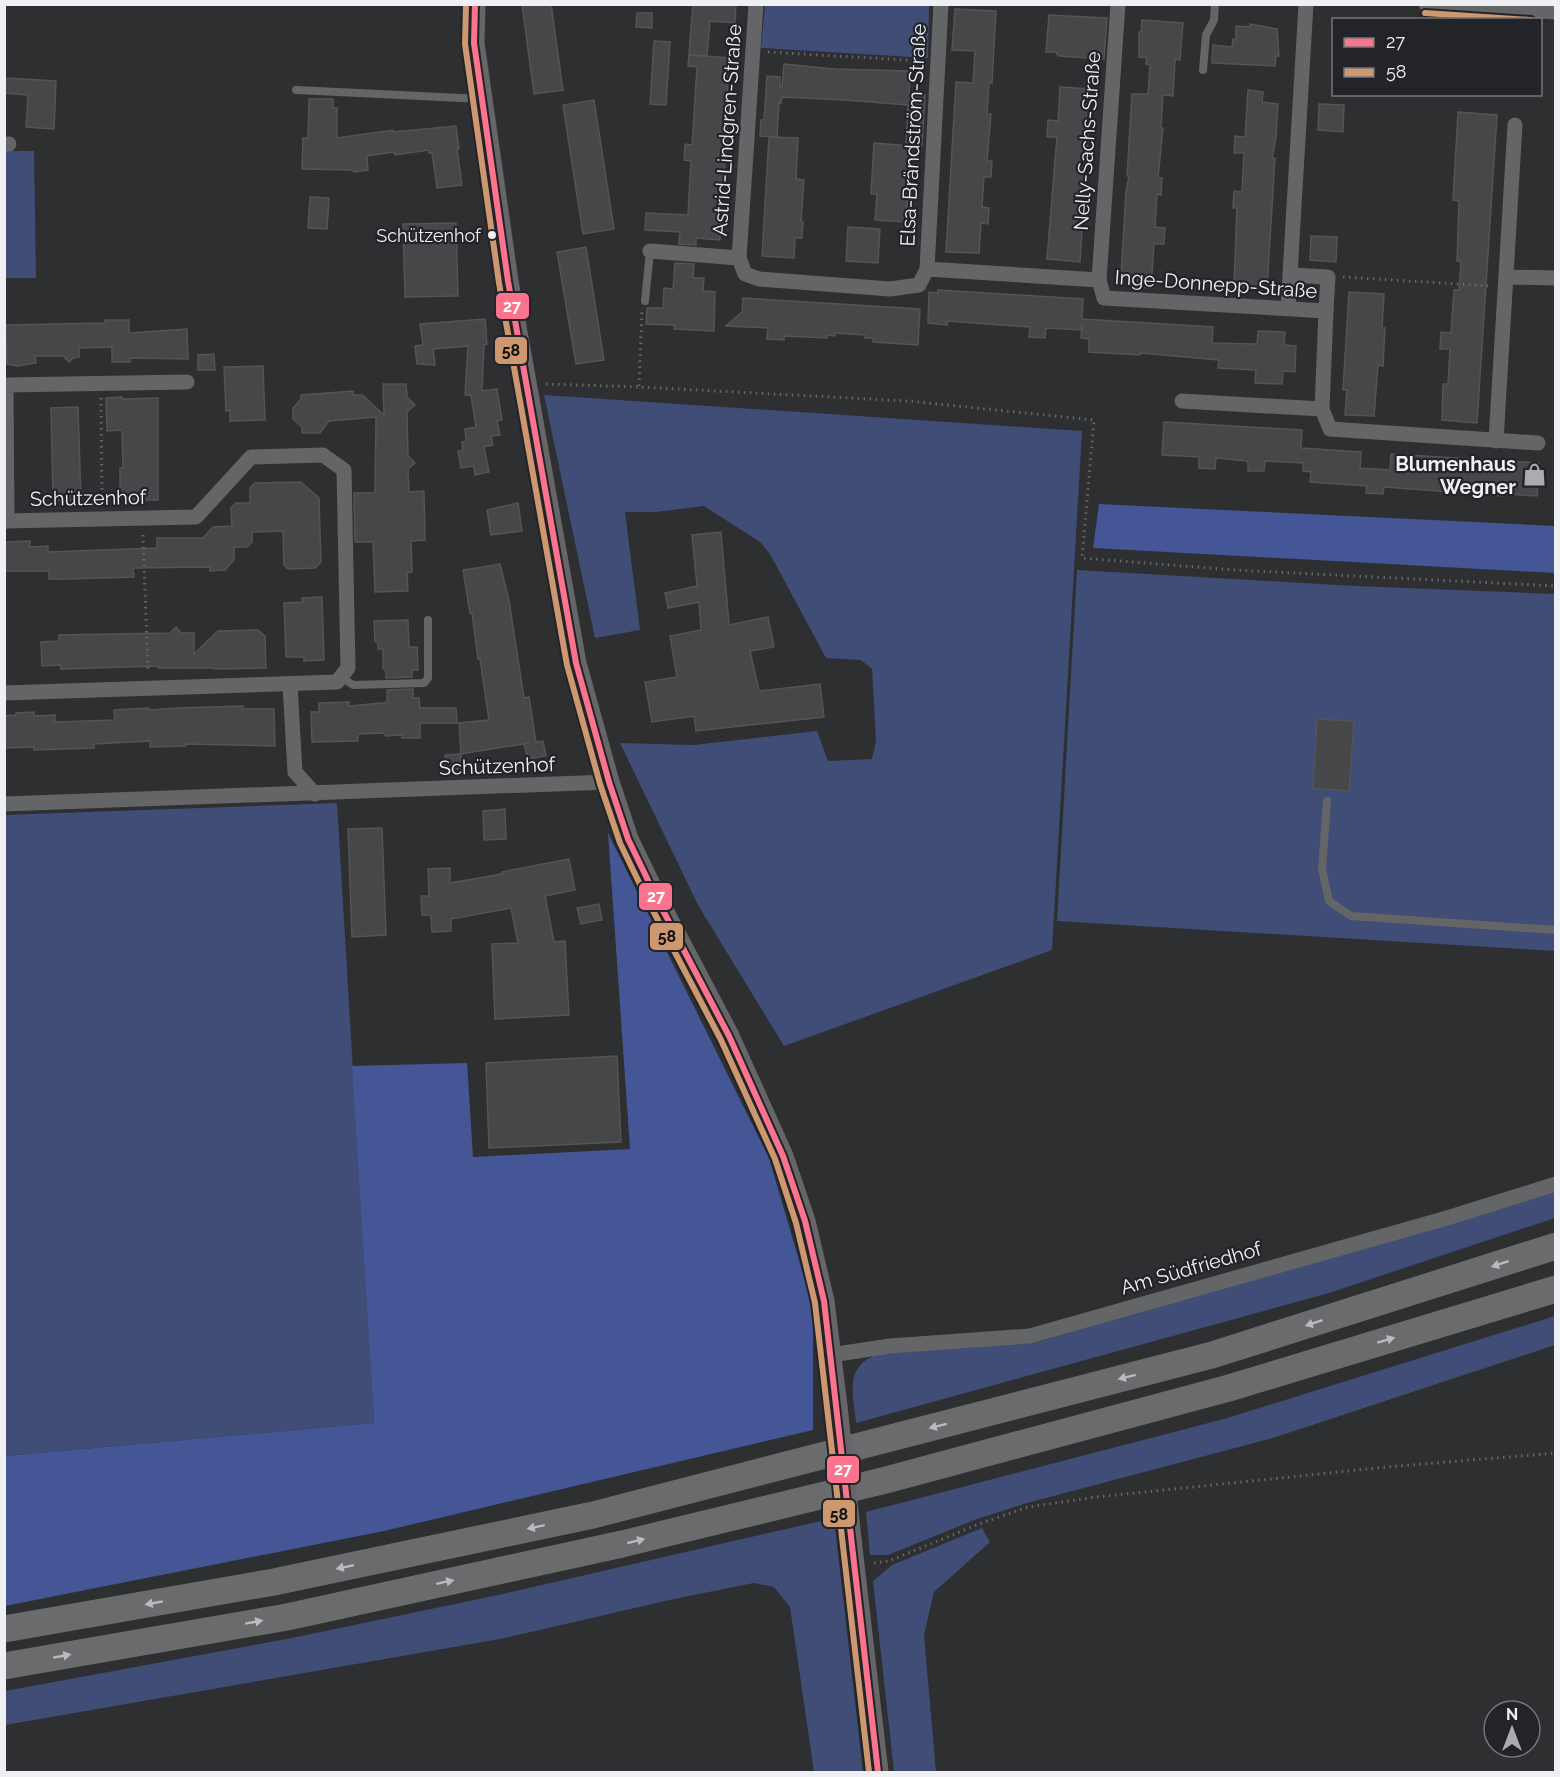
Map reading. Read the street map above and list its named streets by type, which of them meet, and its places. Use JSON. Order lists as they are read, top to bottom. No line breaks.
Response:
{"streets":{"street":["Astrid-Lindgren-Straße","Elsa-Brändström-Straße","Nelly-Sachs-Straße","Inge-Donnepp-Straße","Schützenhof","Am Südfriedhof"]},"crossings":[["Elsa-Brändström-Straße","Inge-Donnepp-Straße"],["Nelly-Sachs-Straße","Inge-Donnepp-Straße"]],"places":{"other":["Schützenhof"],"shop":["Blumenhaus Wegner"]},"lines":["transit line 27","transit line 58"],"legend":["27","58"],"north":"top"}
